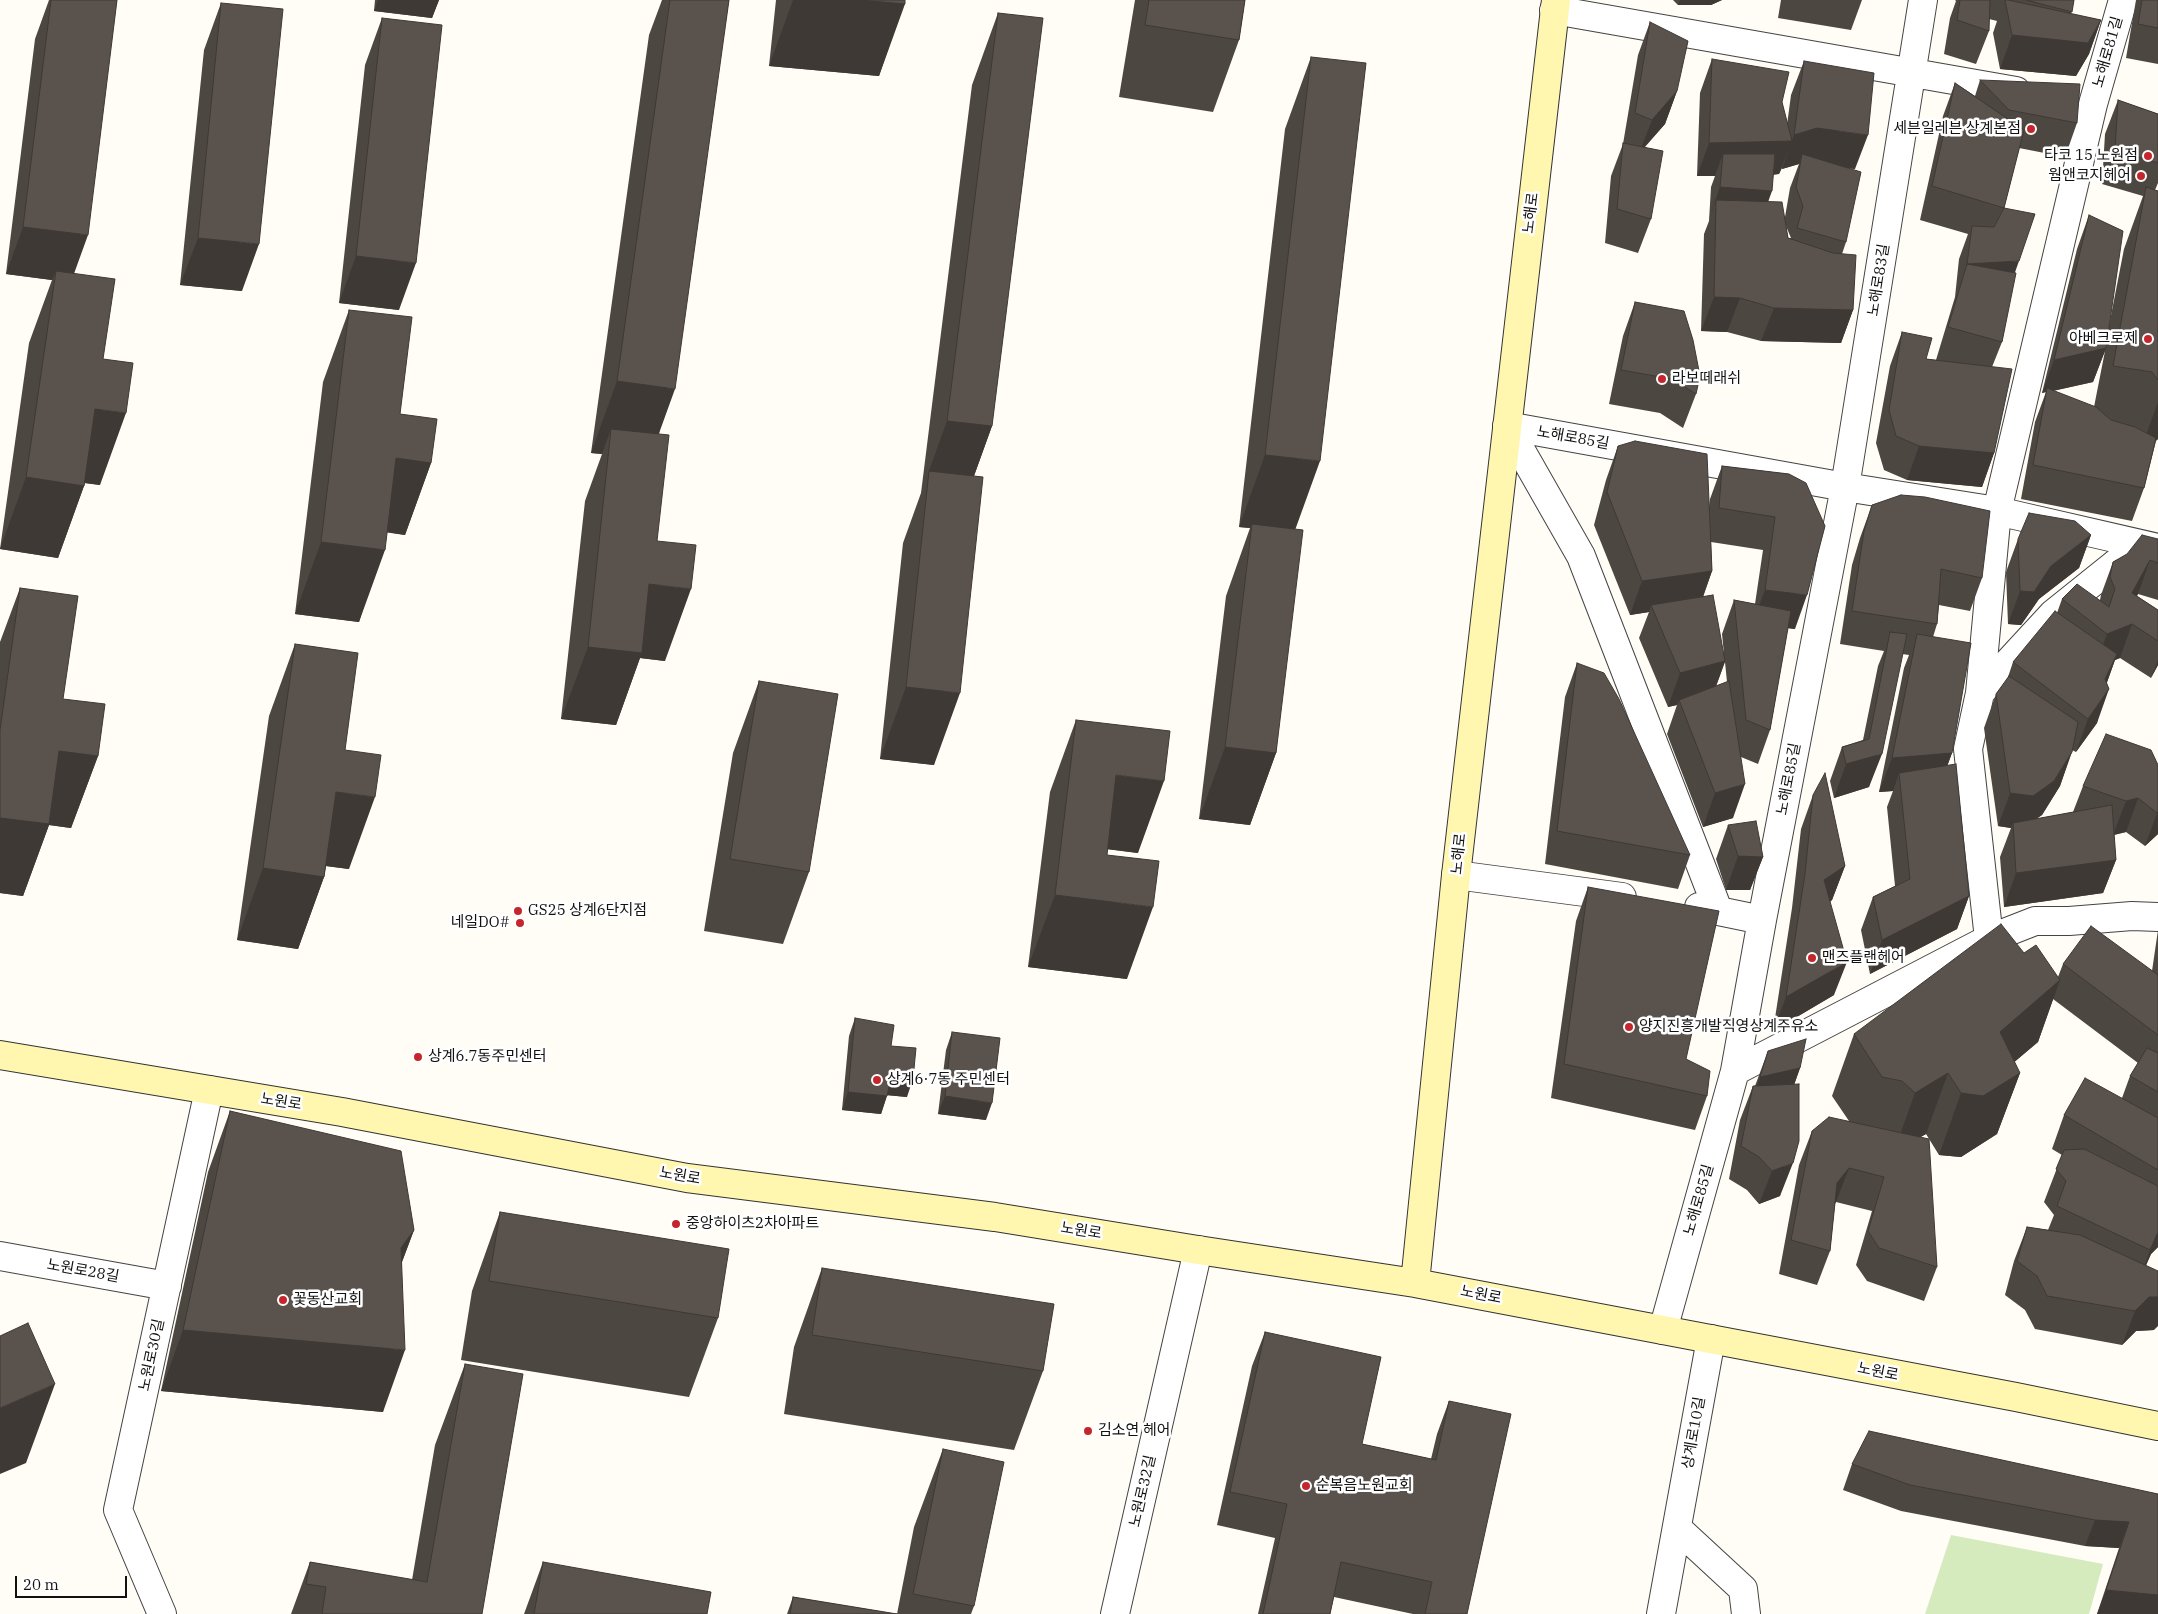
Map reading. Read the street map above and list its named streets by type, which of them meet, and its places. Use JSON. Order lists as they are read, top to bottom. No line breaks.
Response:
{"streets":{"main road":["노해로","노원로"],"street":["노해로81길","노해로83길","노해로85길","노원로28길","노원로30길","상계로10길","노원로32길"]},"crossings":[["노해로","노해로85길"],["노해로","노원로"],["노해로83길","노해로85길"],["노해로85길","노원로"],["노원로","노원로30길"],["노원로","상계로10길"],["노원로","노원로32길"],["노원로28길","노원로30길"]],"places":["세븐일레븐 상계본점","타코 15 노원점","웜앤코지헤어","아베크로제","라보떼래쉬","GS25 상계6단지점","네일DO#","맨즈플랜헤어","양지진흥개발직영상계주유소","상계6.7동주민센터","상계6·7동 주민센터","중앙하이츠2차아파트","꽃동산교회","김소연 헤어","순복음노원교회"],"scale_bar":"20 m"}
